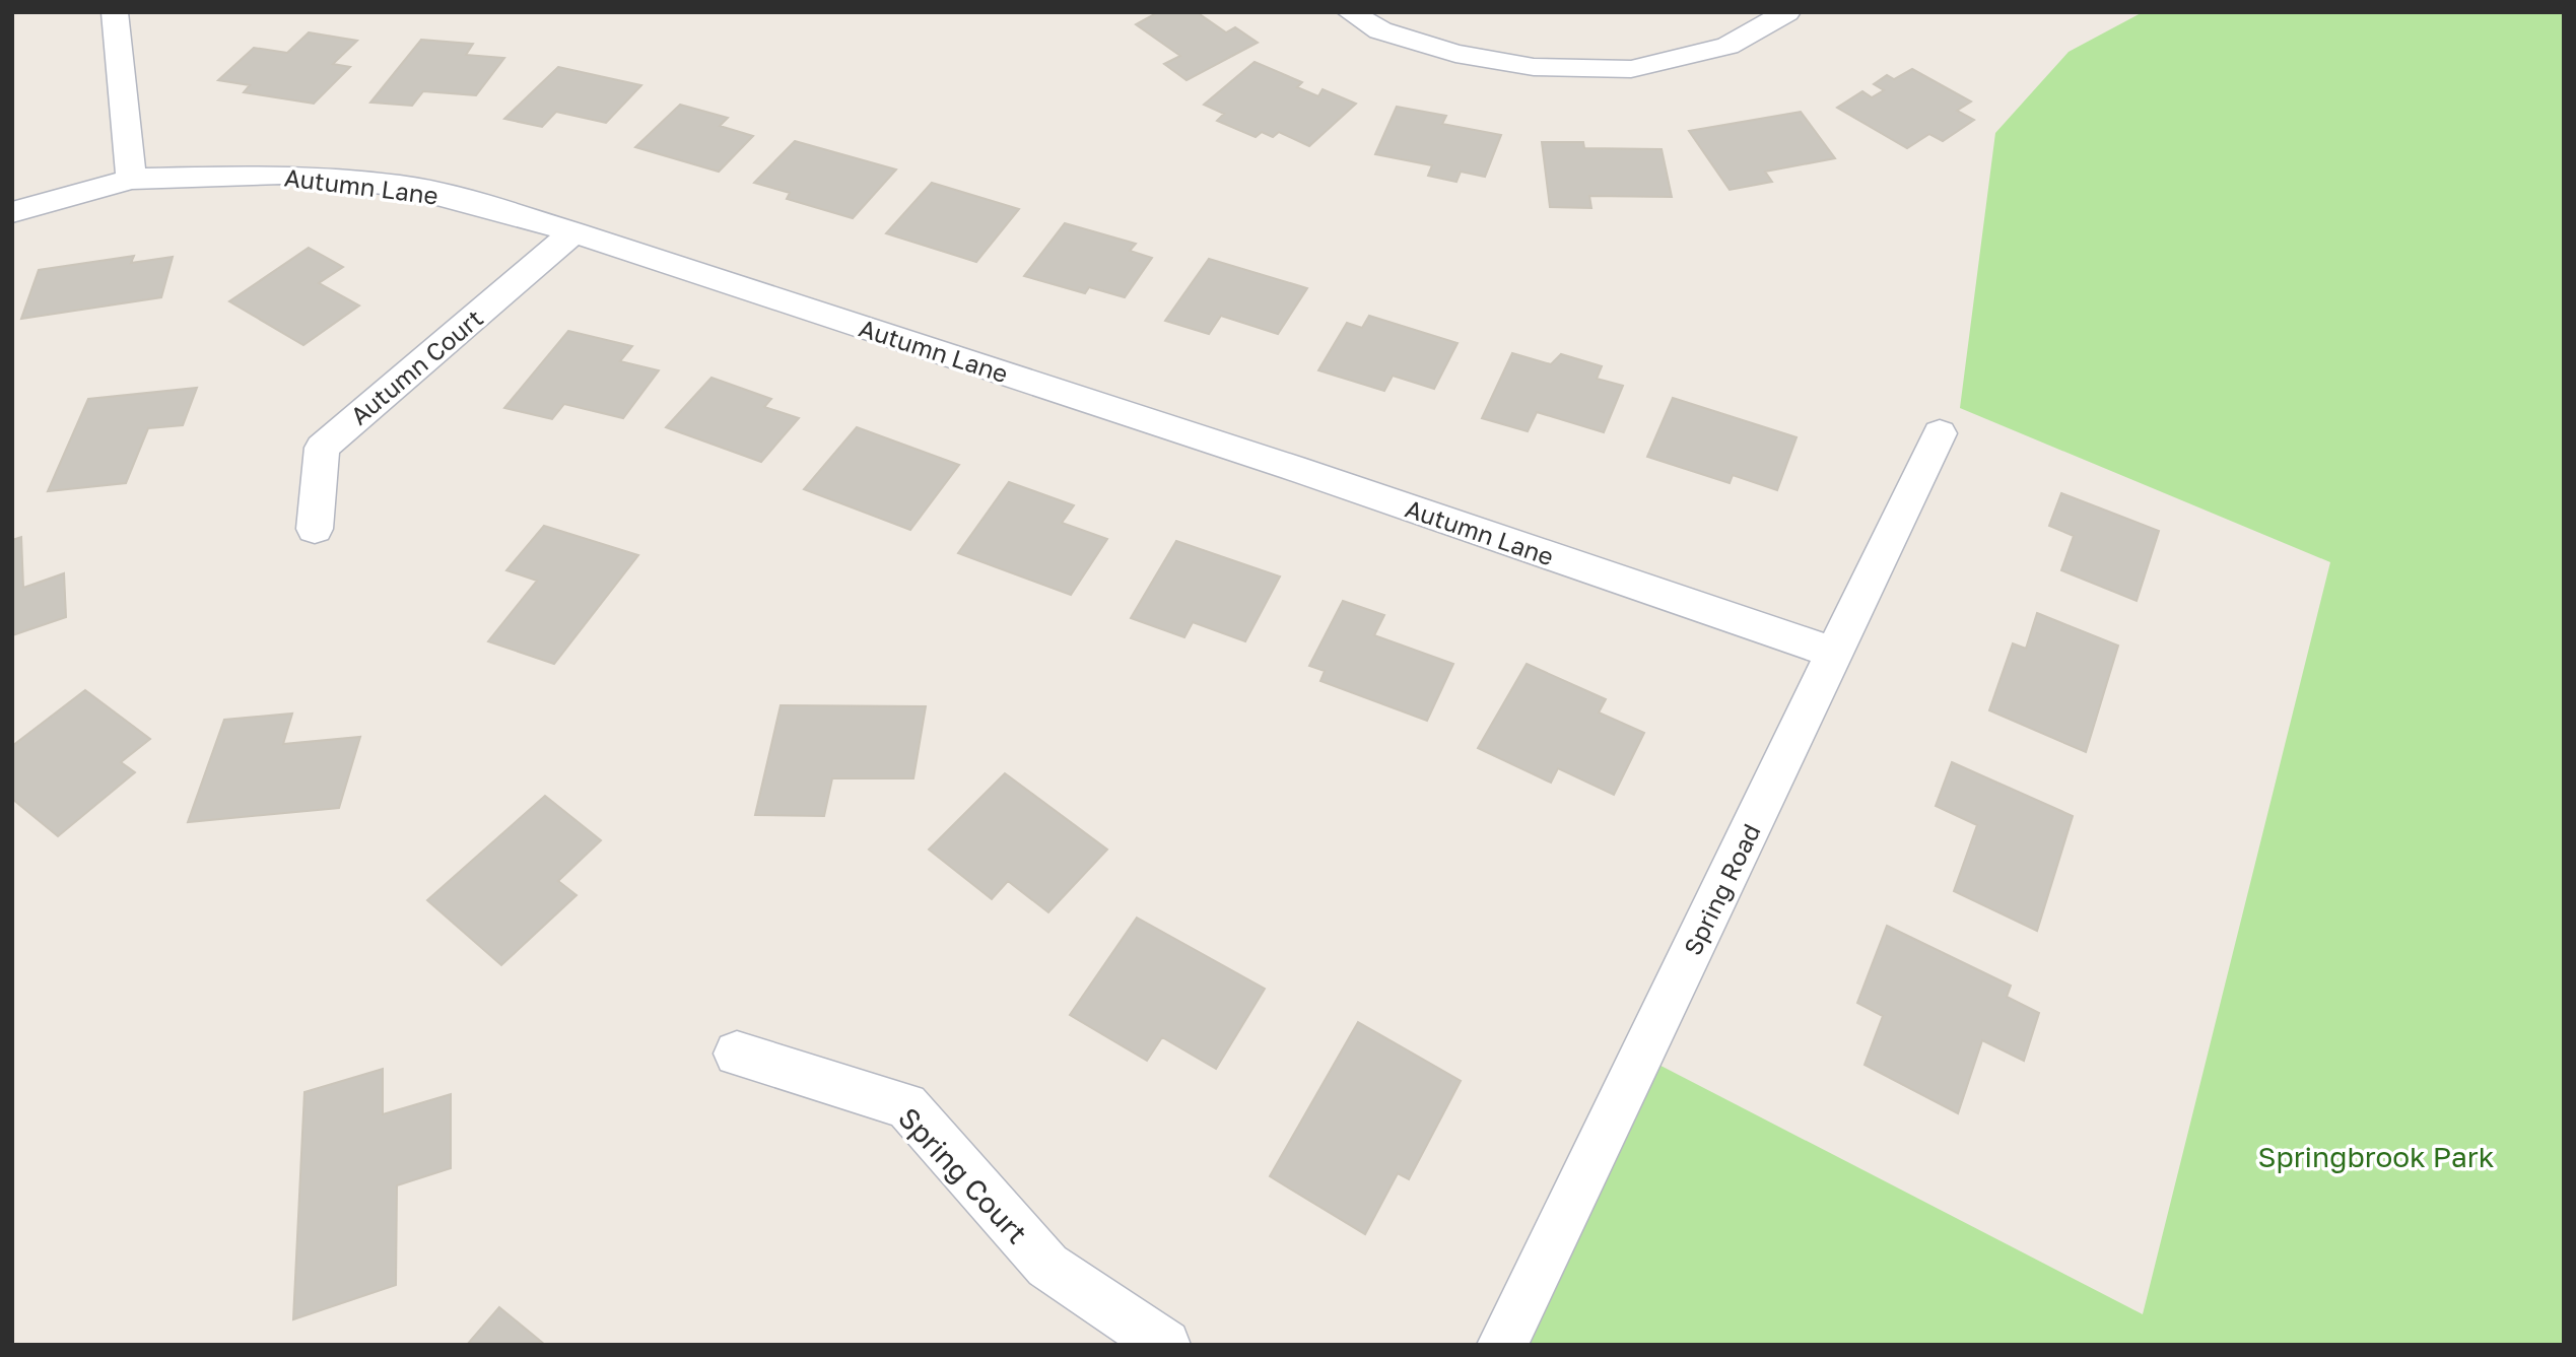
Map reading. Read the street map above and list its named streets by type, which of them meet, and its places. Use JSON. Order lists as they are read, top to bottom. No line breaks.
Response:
{"streets":{"street":["Autumn Lane","Autumn Court","Spring Road","Spring Court"]},"crossings":[["Autumn Lane","Autumn Court"],["Autumn Lane","Spring Road"]],"parks":["Springbrook Park"]}
